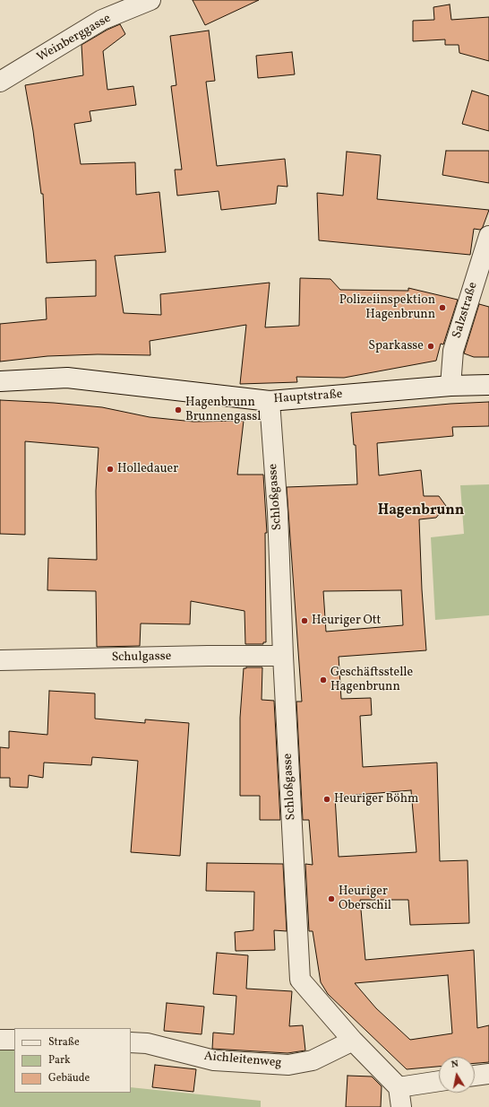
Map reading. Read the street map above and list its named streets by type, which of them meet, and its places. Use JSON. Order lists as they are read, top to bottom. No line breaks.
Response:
{"streets":{"street":["Weinberggasse","Salzstraße","Hauptstraße","Schloßgasse","Schulgasse","Aichleitenweg"]},"crossings":[["Salzstraße","Hauptstraße"],["Hauptstraße","Schloßgasse"],["Schloßgasse","Schulgasse"],["Schloßgasse","Aichleitenweg"]],"districts":["Hagenbrunn"],"places":["Polizeiinspektion Hagenbrunn","Sparkasse","Hagenbrunn Brunnengassl","Holledauer","Heuriger Ott","Geschäftsstelle Hagenbrunn","Heuriger Böhm","Heuriger Oberschil"],"legend":["Straße","Park","Gebäude"],"north":"top"}
